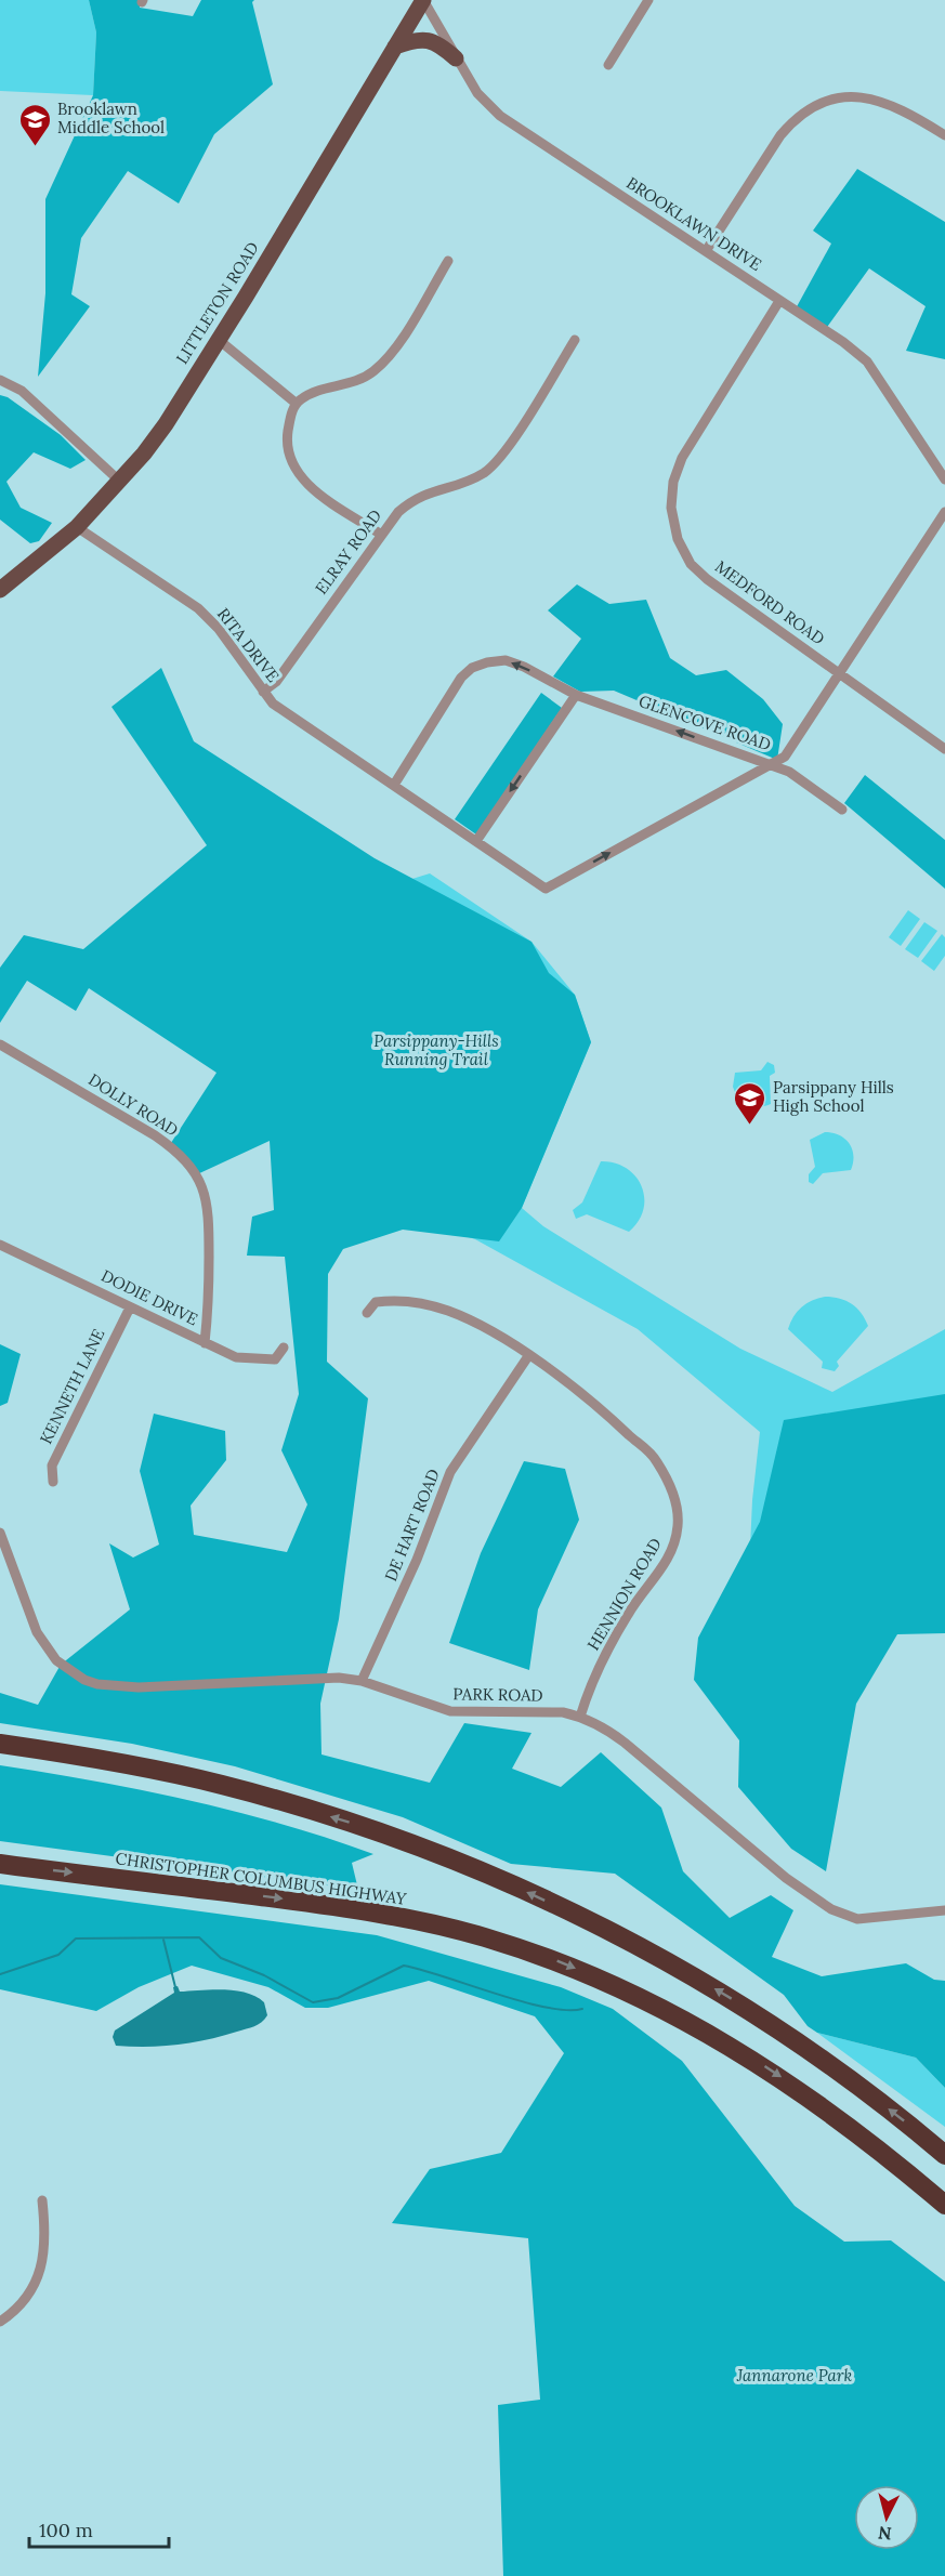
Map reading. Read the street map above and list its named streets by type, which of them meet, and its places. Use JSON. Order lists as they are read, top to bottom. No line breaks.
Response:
{"streets":{"highway":["CHRISTOPHER COLUMBUS HIGHWAY"],"main road":["LITTLETON ROAD"],"street":["BROOKLAWN DRIVE","ELRAY ROAD","MEDFORD ROAD","RITA DRIVE","GLENCOVE ROAD","DOLLY ROAD","DODIE DRIVE","KENNETH LANE","DE HART ROAD","HENNION ROAD","PARK ROAD"]},"crossings":[["BROOKLAWN DRIVE","LITTLETON ROAD"],["BROOKLAWN DRIVE","MEDFORD ROAD"],["LITTLETON ROAD","RITA DRIVE"],["ELRAY ROAD","RITA DRIVE"],["MEDFORD ROAD","GLENCOVE ROAD"],["RITA DRIVE","GLENCOVE ROAD"],["DOLLY ROAD","DODIE DRIVE"],["DODIE DRIVE","KENNETH LANE"],["DE HART ROAD","HENNION ROAD"],["DE HART ROAD","PARK ROAD"],["HENNION ROAD","PARK ROAD"]],"one_way":["RITA DRIVE","GLENCOVE ROAD"],"parks":["Parsippany-Hills Running Trail","Jannarone Park"],"places":{"school or university":["Brooklawn Middle School","Parsippany Hills High School"]},"scale_bar":"100 m","north":"bottom"}
